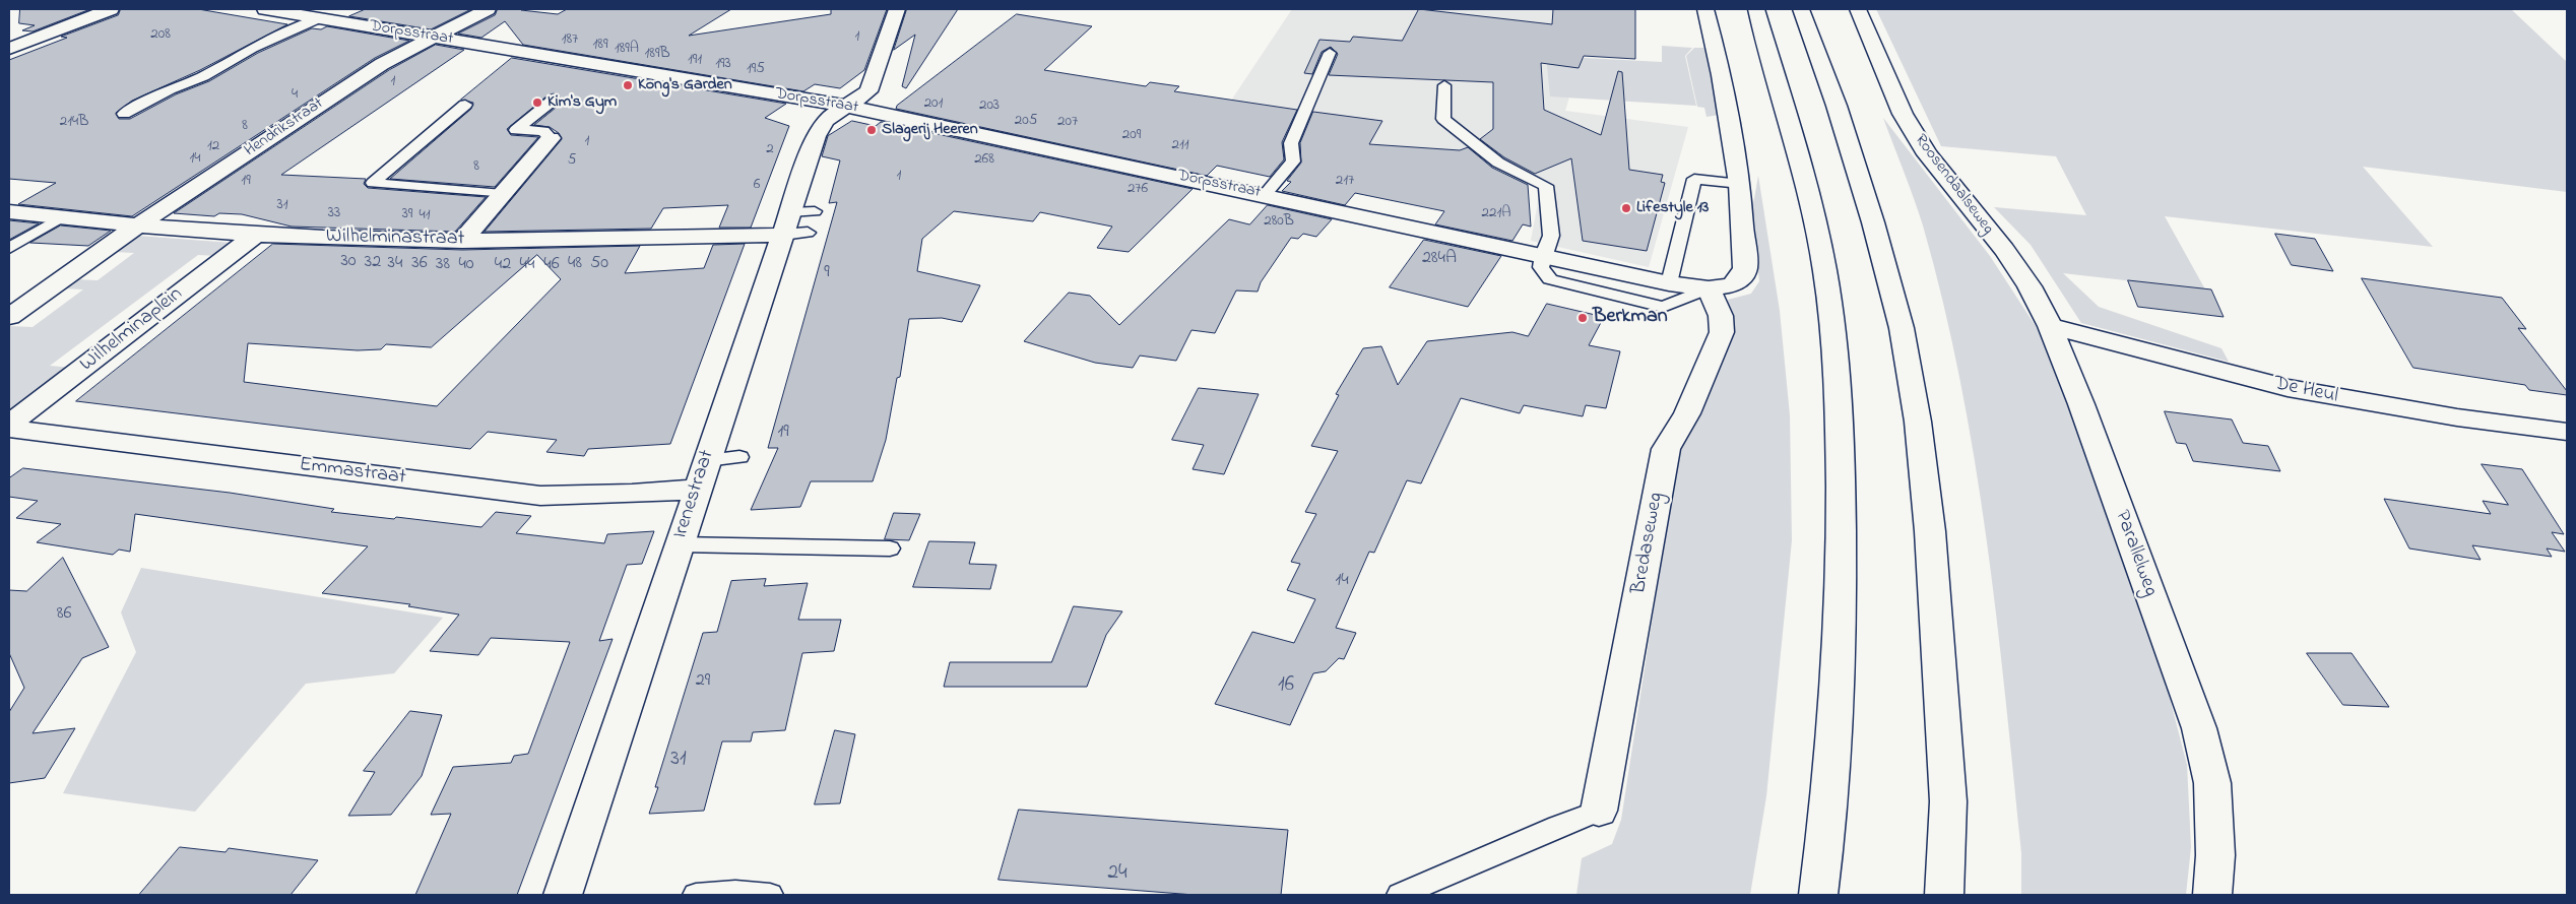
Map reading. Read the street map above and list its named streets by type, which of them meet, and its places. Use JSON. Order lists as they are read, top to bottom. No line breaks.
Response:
{"streets":{"main road":["Dorpsstraat","Hendrikstraat","Roosendaalseweg","Wilhelminastraat","Wilhelminaplein","De Heul","Emmastraat","Irenestraat","Bredaseweg","Parallelweg"]},"crossings":[["Dorpsstraat","Hendrikstraat"],["Dorpsstraat","Irenestraat"],["Dorpsstraat","Bredaseweg"],["Hendrikstraat","Wilhelminastraat"],["Roosendaalseweg","De Heul"],["Roosendaalseweg","Parallelweg"],["Wilhelminastraat","Wilhelminaplein"],["Wilhelminastraat","Irenestraat"],["Wilhelminaplein","Emmastraat"],["De Heul","Parallelweg"],["Emmastraat","Irenestraat"]],"places":["Kong's Garden","Kim's Gym","Slagerij Heeren","Lifestyle 13","Berkman"],"house_numbers":["208","1","187","189","189A","189B","191","193","195","1","4","201","203","205","214B","207","8","209","1","211","12","2","14","268","5","8","1","19","217","6","276","31","33","221A","39","41","280B","284A","30","32","34","36","48","50","38","40","42","44","46","9","19","14","86","29","16","31","24"]}
